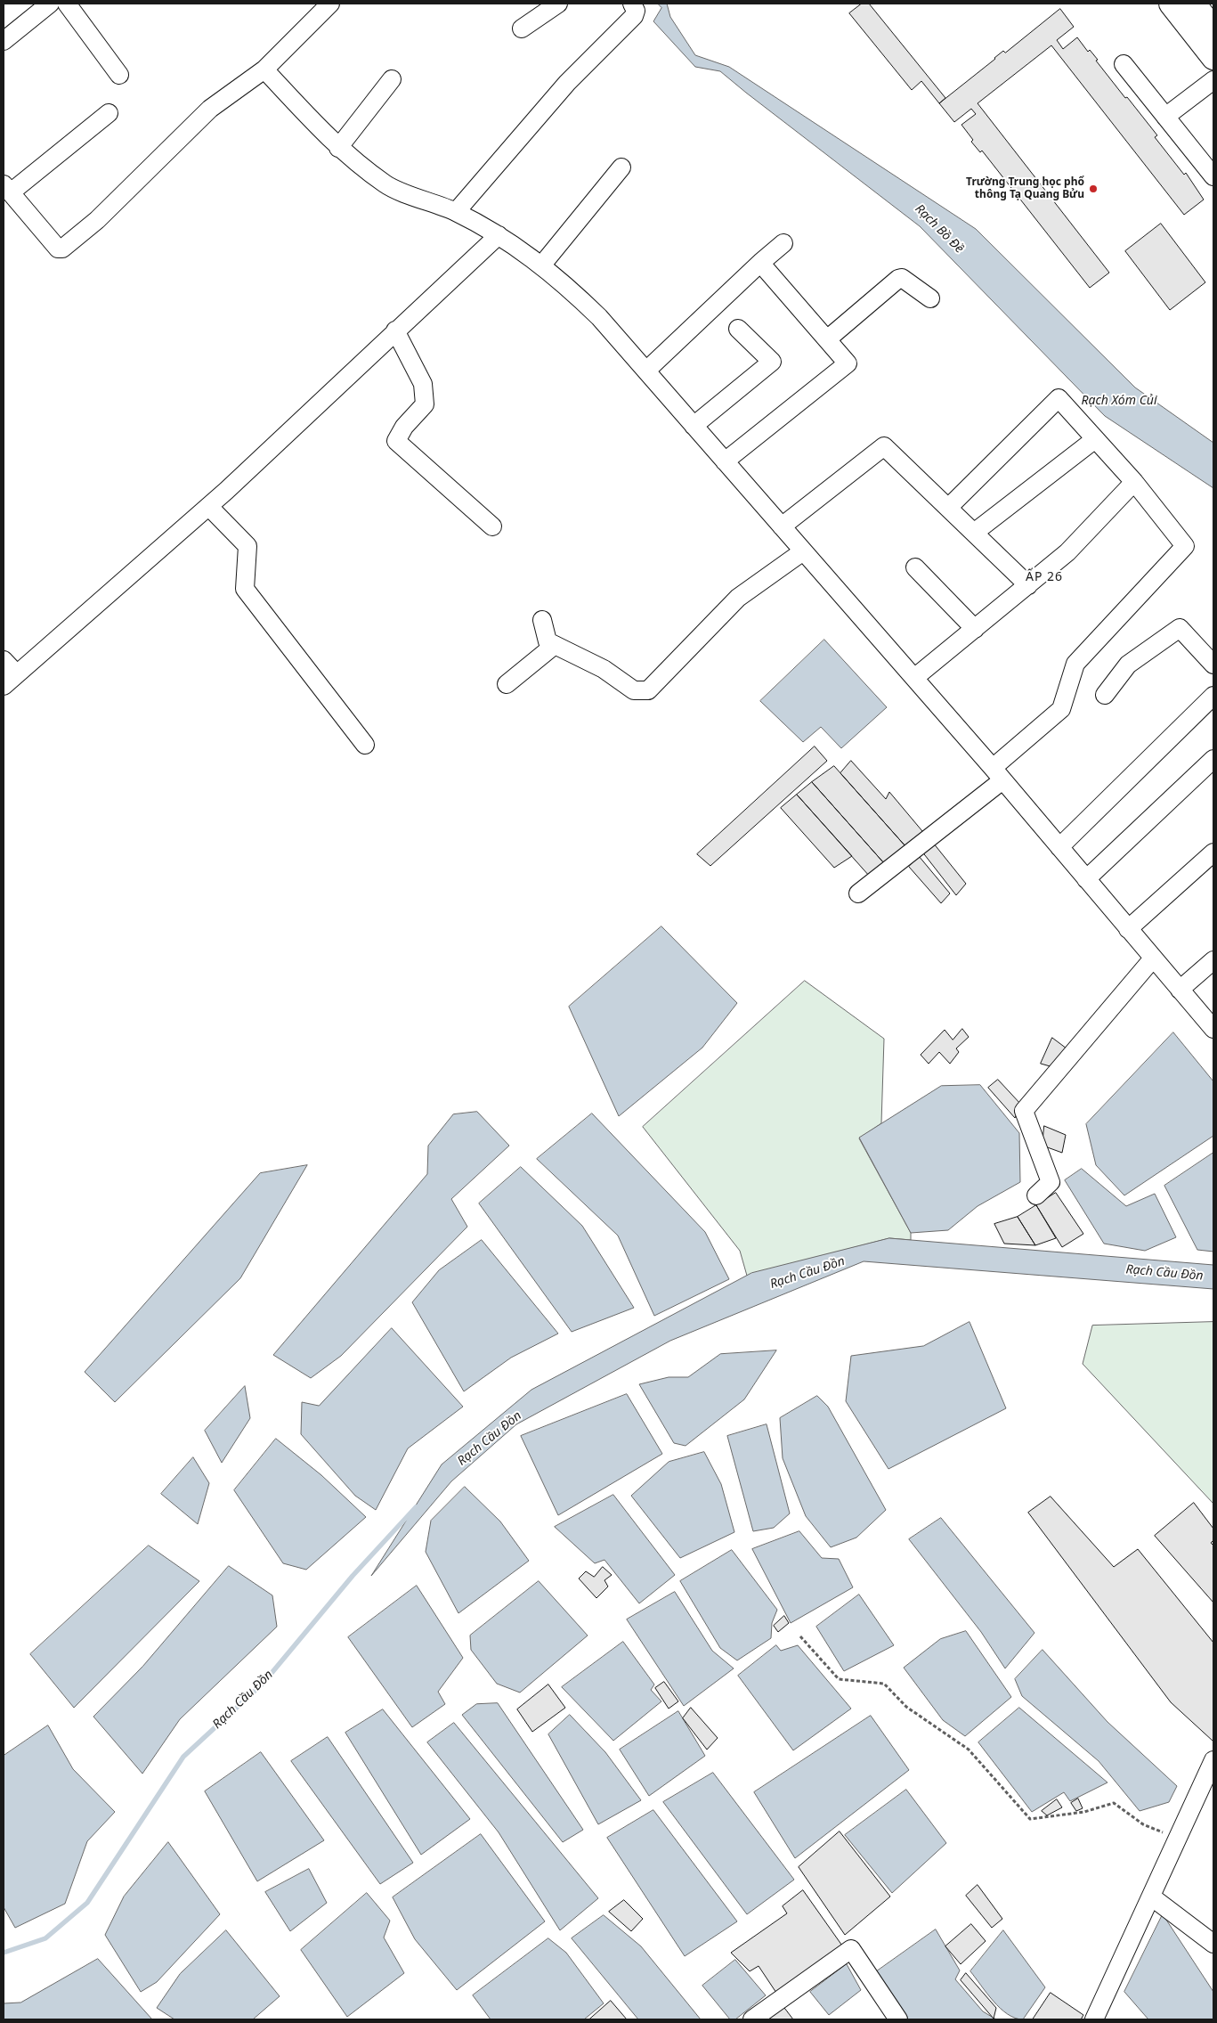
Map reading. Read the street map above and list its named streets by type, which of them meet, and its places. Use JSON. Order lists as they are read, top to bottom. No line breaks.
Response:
{"districts":["ẤP 26"],"water":["Rạch Bồ Đề","Rạch Xóm Củi","Rạch Cầu Đồn"],"places":["Trường Trung học phổ thông Tạ Quang Bửu"]}
